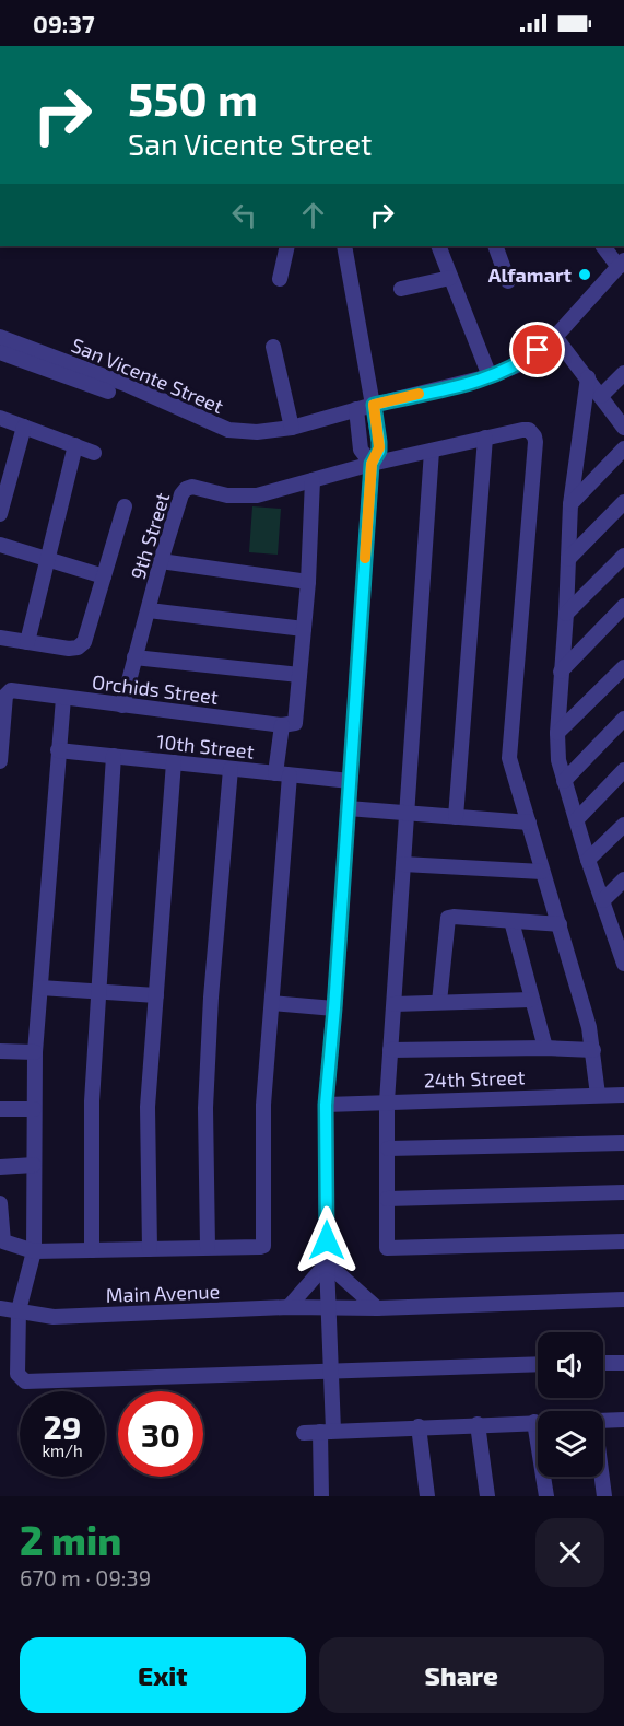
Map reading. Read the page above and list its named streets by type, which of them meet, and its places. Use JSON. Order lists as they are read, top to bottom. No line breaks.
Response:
{"streets":{"street":["San Vicente Street","9th Street","Orchids Street","10th Street","24th Street","Main Avenue"]},"crossings":[["9th Street","Orchids Street"]],"places":["Alfamart"],"page":{"status":"09:37","turn":["550 m","San Vicente Street"],"speed":"29 km/h","limit":"30","heading":["2 min","670 m · 09:39"],"buttons":["Exit","Share"]}}
